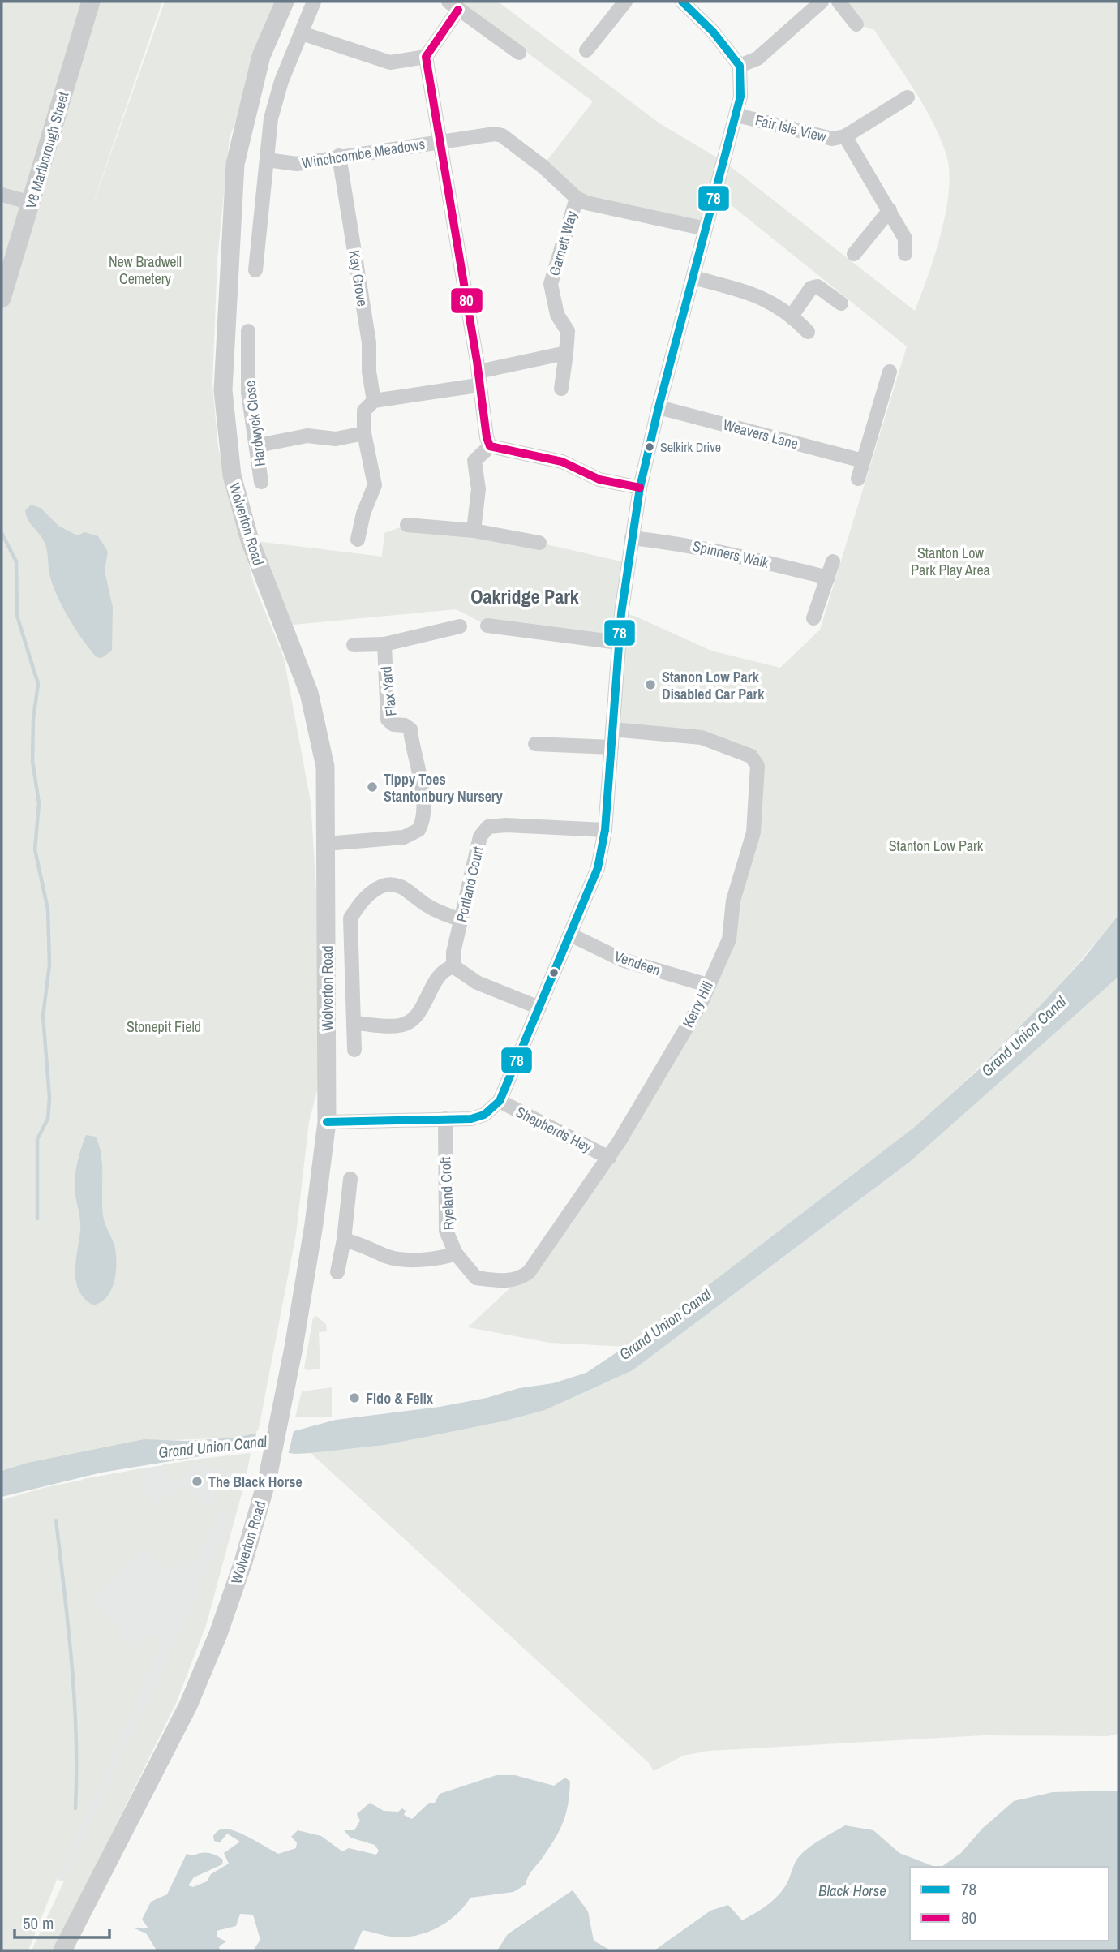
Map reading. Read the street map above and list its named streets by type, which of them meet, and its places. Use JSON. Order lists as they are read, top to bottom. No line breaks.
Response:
{"streets":{"street":["Fair Isle View","V8 Marlborough Street","Winchcombe Meadows","Garnett Way","Kay Grove","Hardwyck Close","Weavers Lane","Wolverton Road","Spinners Walk","Flax Yard","Portland Court","Vendeen","Kerry Hill","Shepherds Hey","Ryeland Croft"]},"crossings":[["Winchcombe Meadows","Garnett Way"],["Winchcombe Meadows","Kay Grove"],["Wolverton Road","Flax Yard"],["Vendeen","Kerry Hill"],["Kerry Hill","Shepherds Hey"],["Kerry Hill","Ryeland Croft"]],"districts":["Oakridge Park"],"water":["Grand Union Canal","Black Horse"],"parks":["New Bradwell Cemetery","Stanton Low Park Play Area","Stanton Low Park","Stonepit Field"],"places":["Selkirk Drive","Stanon Low Park Disabled Car Park","Tippy Toes Stantonbury Nursery","Fido & Felix","The Black Horse"],"lines":["transit line 78","transit line 80"],"legend":["78","80"],"scale_bar":"50 m"}
